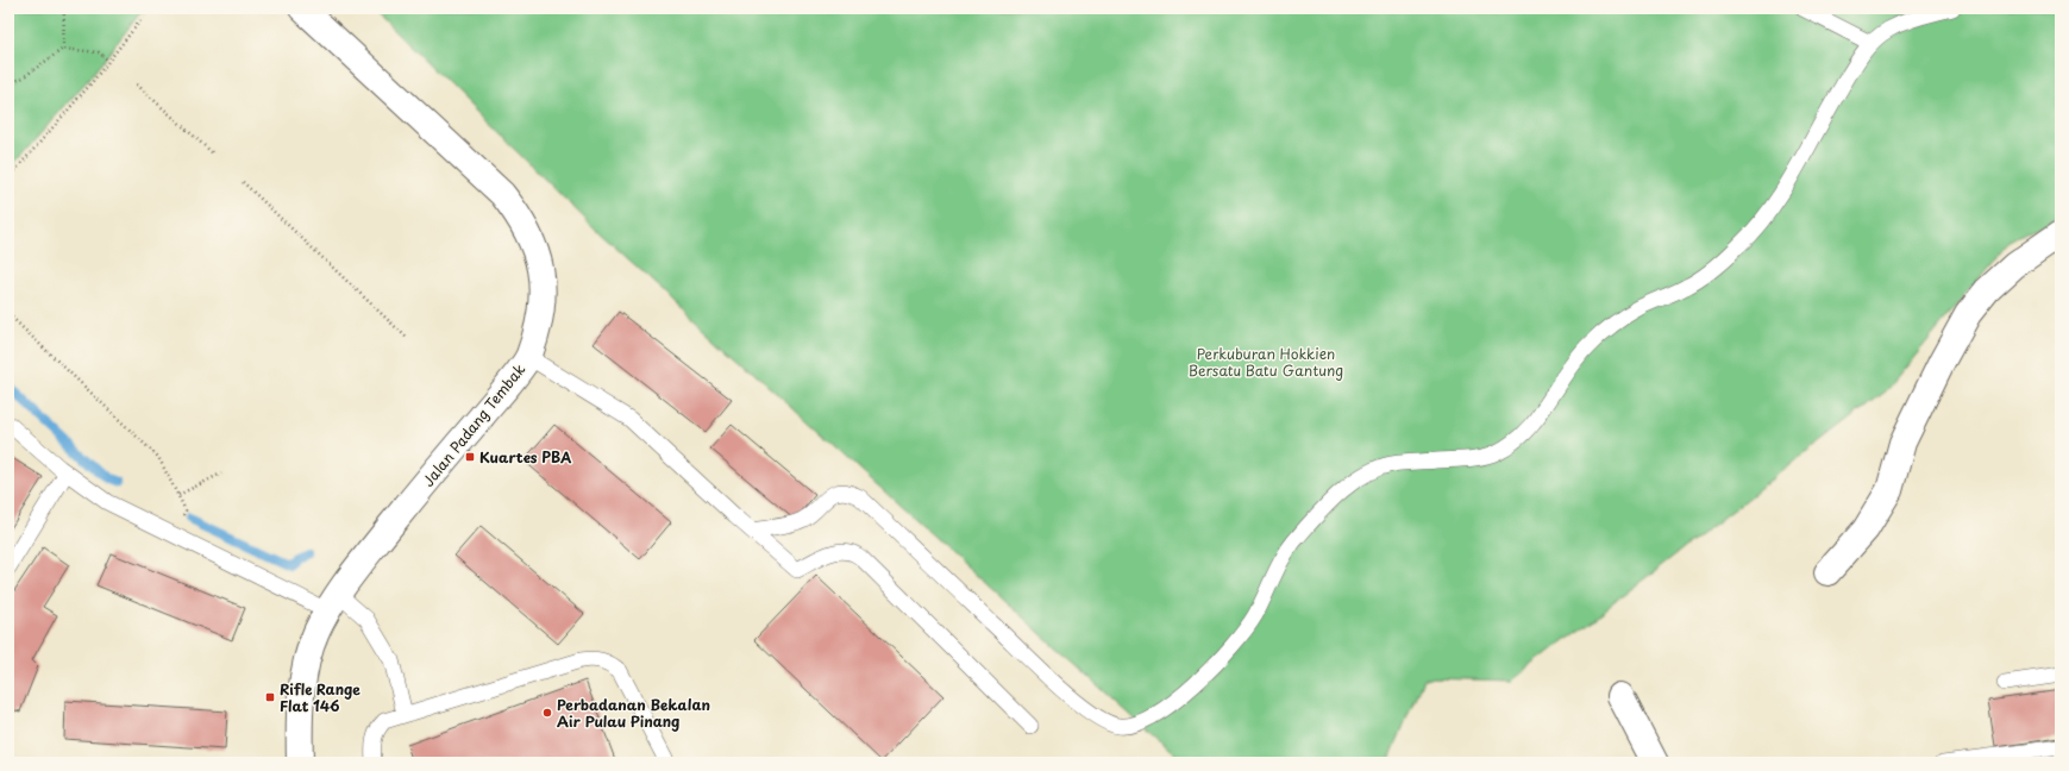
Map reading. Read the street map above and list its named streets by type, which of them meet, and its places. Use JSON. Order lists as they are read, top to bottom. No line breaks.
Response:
{"streets":{"street":["Jalan Padang Tembak"]},"parks":["Perkuburan Hokkien Bersatu Batu Gantung"],"places":{"transit":["Kuartes PBA","Rifle Range Flat 146"],"other":["Perbadanan Bekalan Air Pulau Pinang"]}}
